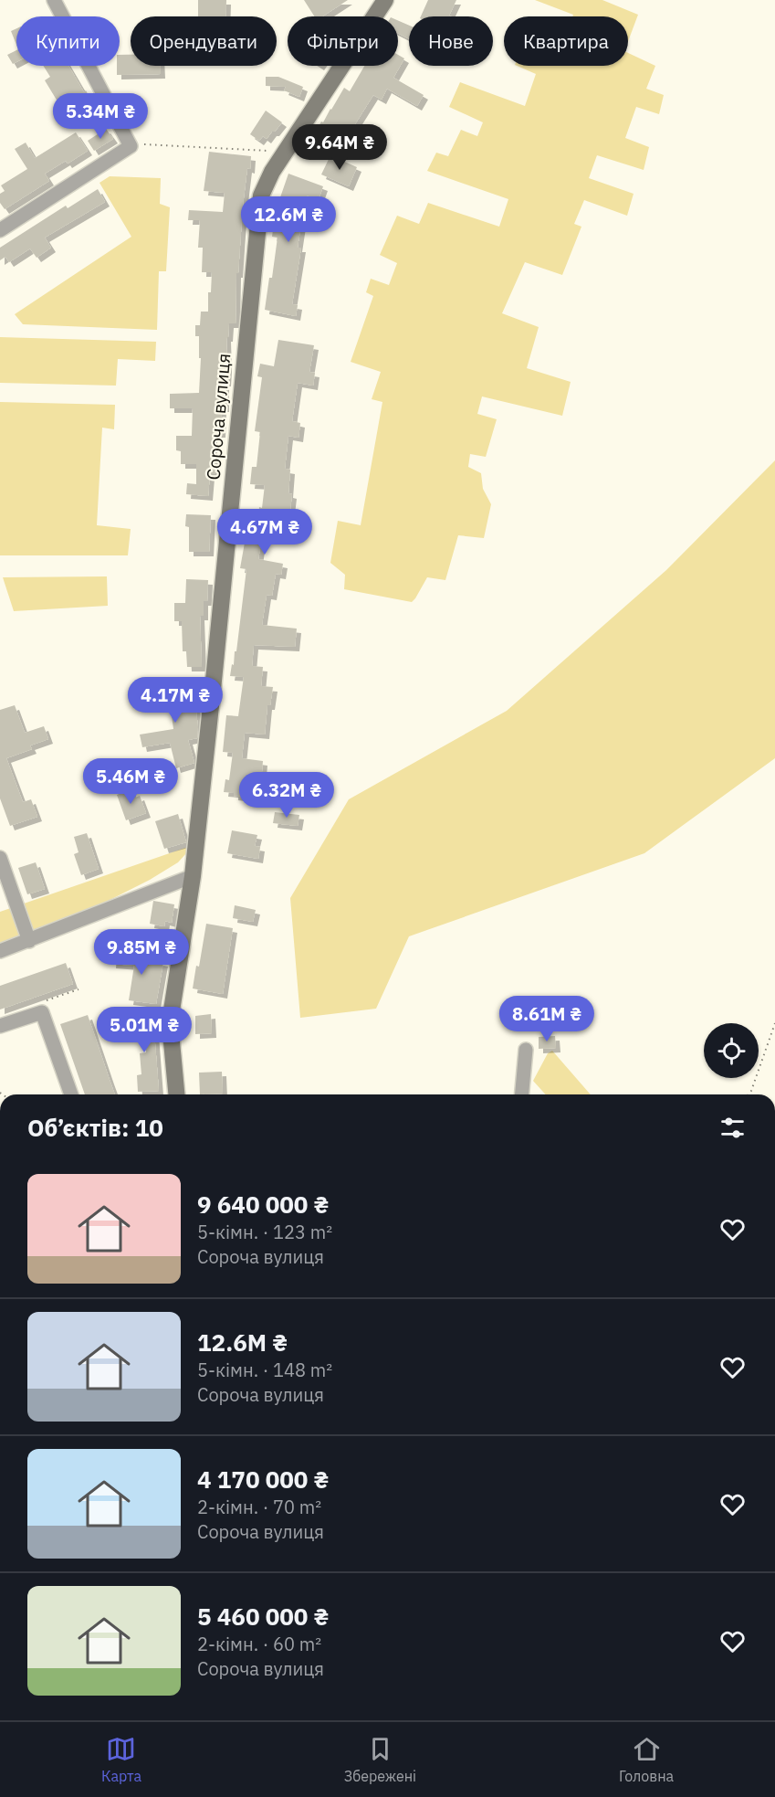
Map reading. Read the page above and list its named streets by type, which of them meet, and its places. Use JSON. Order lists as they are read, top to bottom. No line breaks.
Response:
{"streets":{"main road":["Сороча вулиця"]},"page":{"chip":["Купити","Орендувати","Фільтри","Нове","Квартира"],"price":["5.34M ₴","9.64M ₴","12.6M ₴","4.67M ₴","4.17M ₴","5.46M ₴","6.32M ₴","9.85M ₴","8.61M ₴","5.01M ₴"],"heading":"Об’єктів: 10","list":[{"name":"9 640 000 ₴","note":"5-кімн. · 123 m² · Сороча вулиця"},{"name":"12.6M ₴","note":"5-кімн. · 148 m² · Сороча вулиця"},{"name":"4 170 000 ₴","note":"2-кімн. · 70 m² · Сороча вулиця"},{"name":"5 460 000 ₴","note":"2-кімн. · 60 m² · Сороча вулиця"}],"tabs":["Карта","Збережені","Головна"]}}
